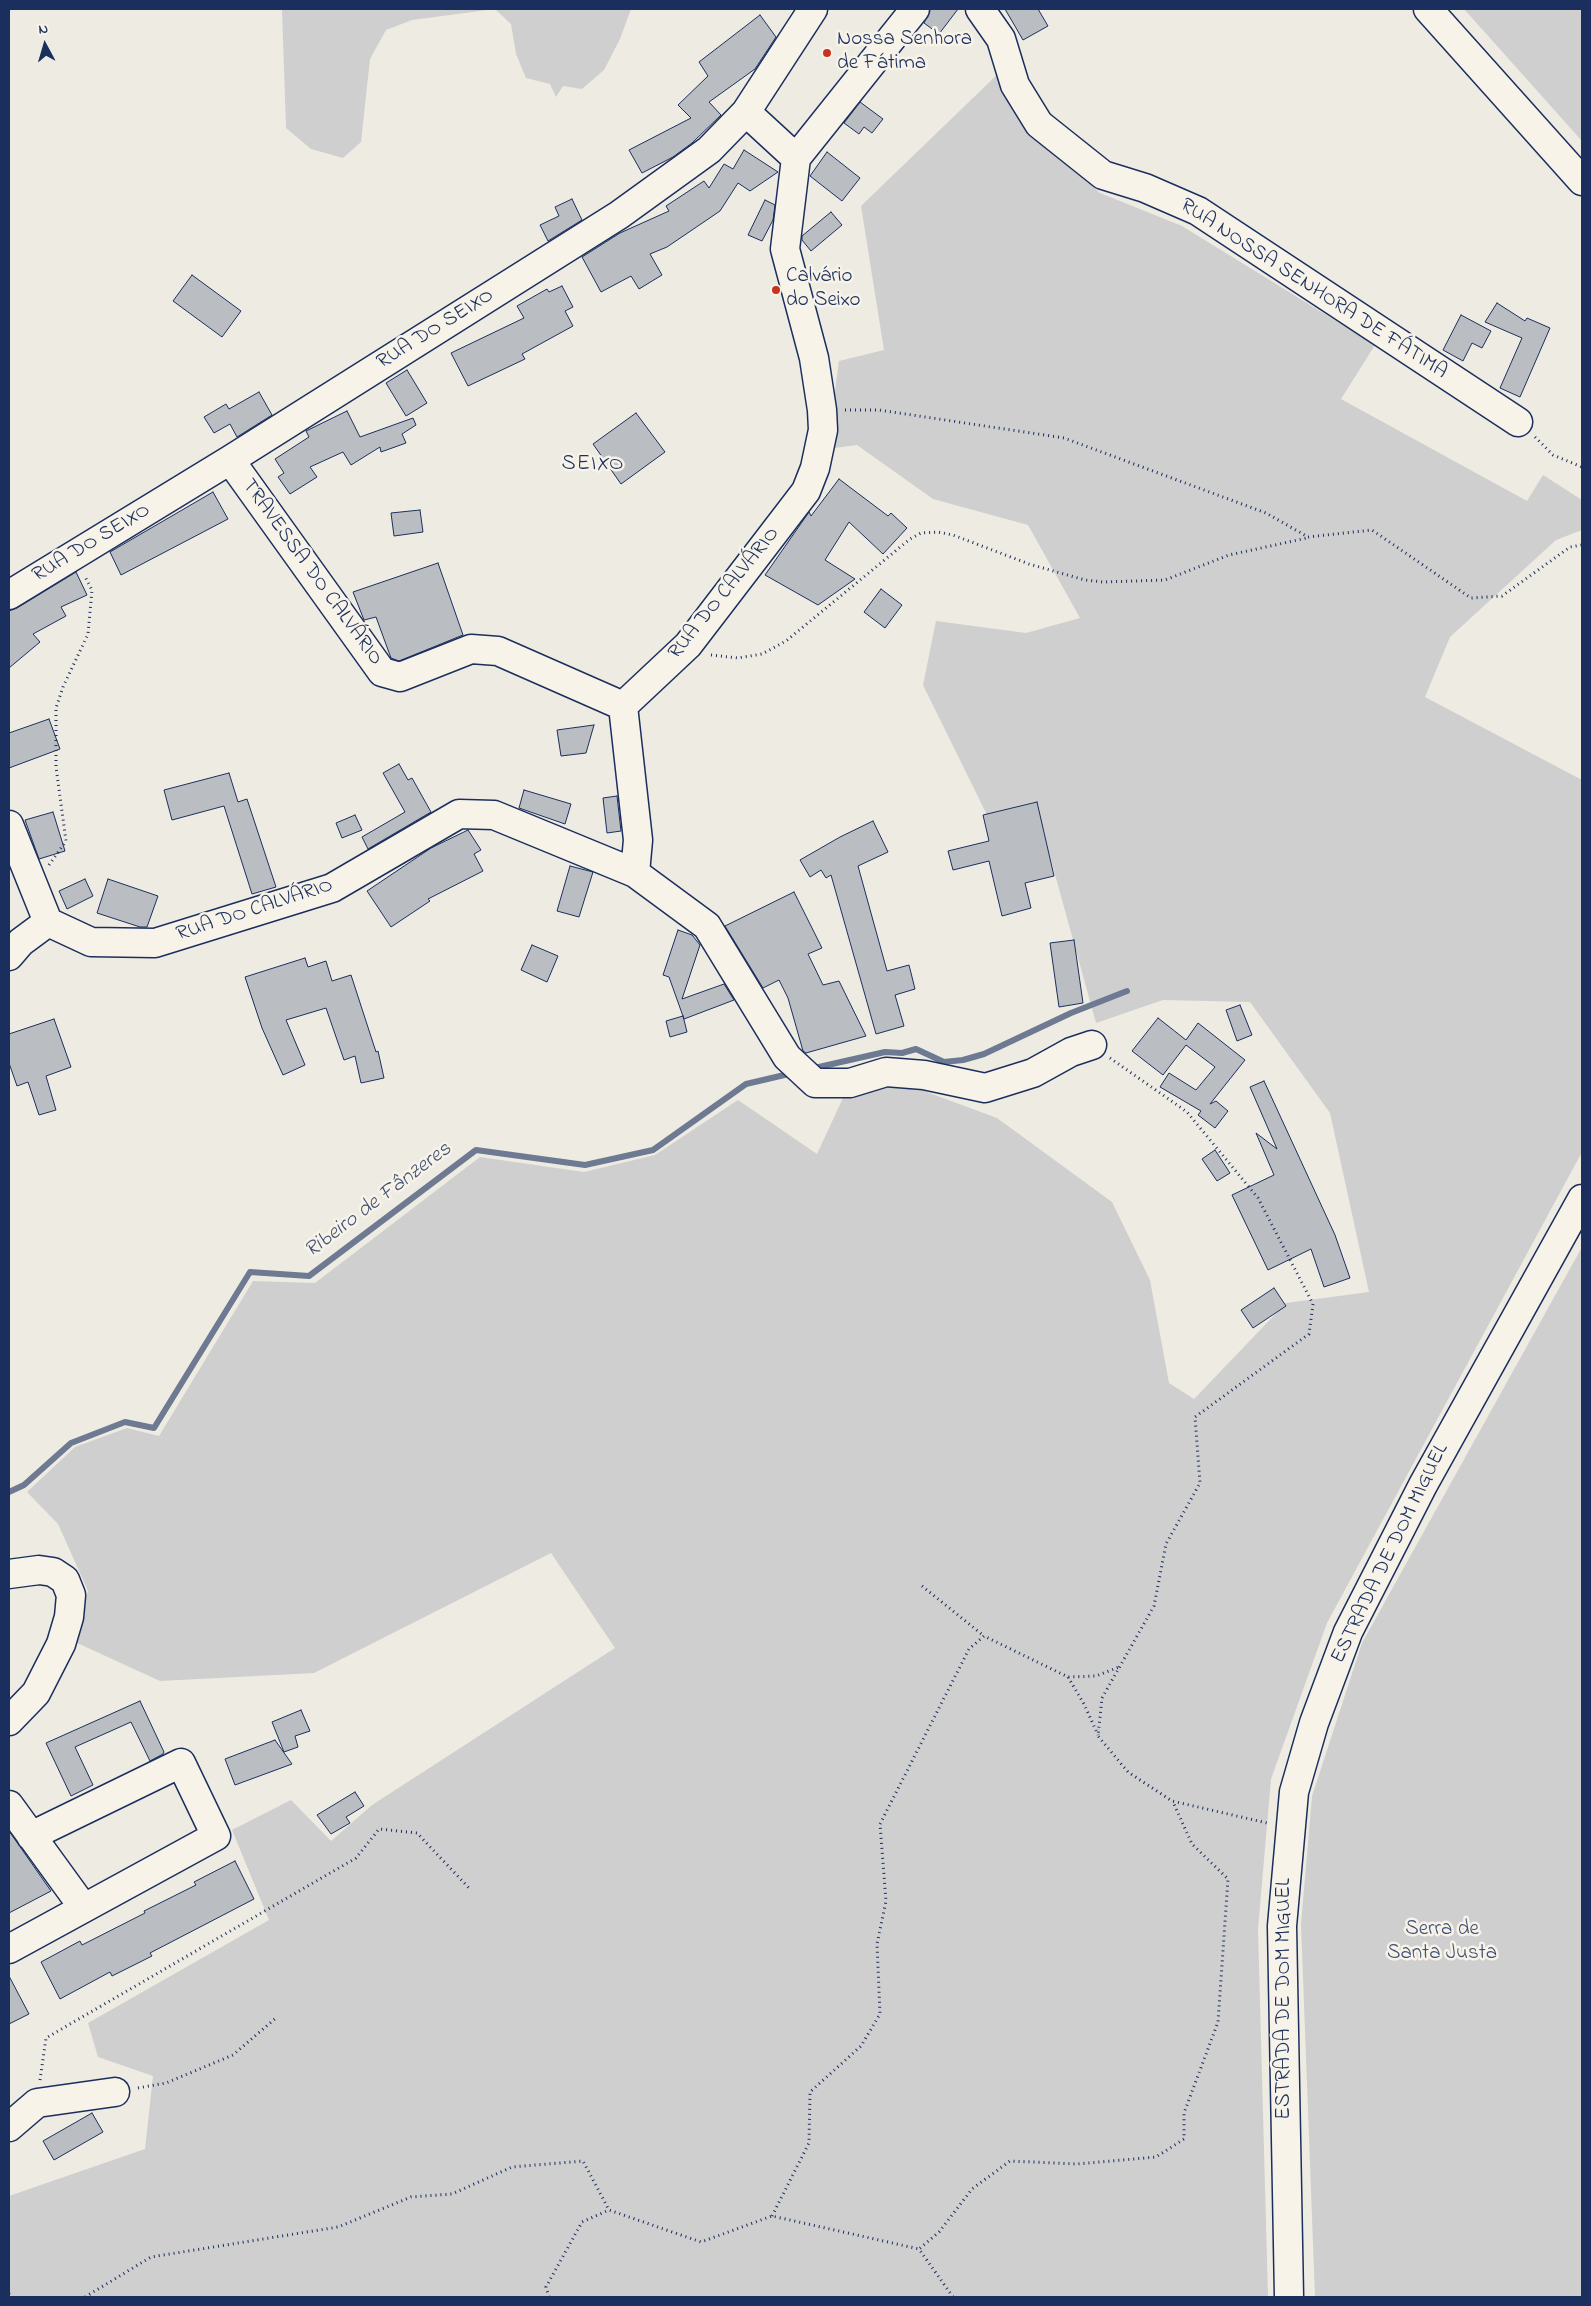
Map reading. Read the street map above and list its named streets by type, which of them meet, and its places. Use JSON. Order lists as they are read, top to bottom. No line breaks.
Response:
{"streets":{"street":["RUA NOSSA SENHORA DE FÁTIMA","RUA DO SEIXO","TRAVESSA DO CALVÁRIO","RUA DO CALVÁRIO","ESTRADA DE DOM MIGUEL"]},"crossings":[["RUA DO SEIXO","TRAVESSA DO CALVÁRIO"],["TRAVESSA DO CALVÁRIO","RUA DO CALVÁRIO"]],"districts":["SEIXO"],"water":["Ribeiro de Fânzeres"],"parks":["Serra de Santa Justa"],"places":["Nossa Senhora de Fátima","Calvário do Seixo"],"north":"top"}
